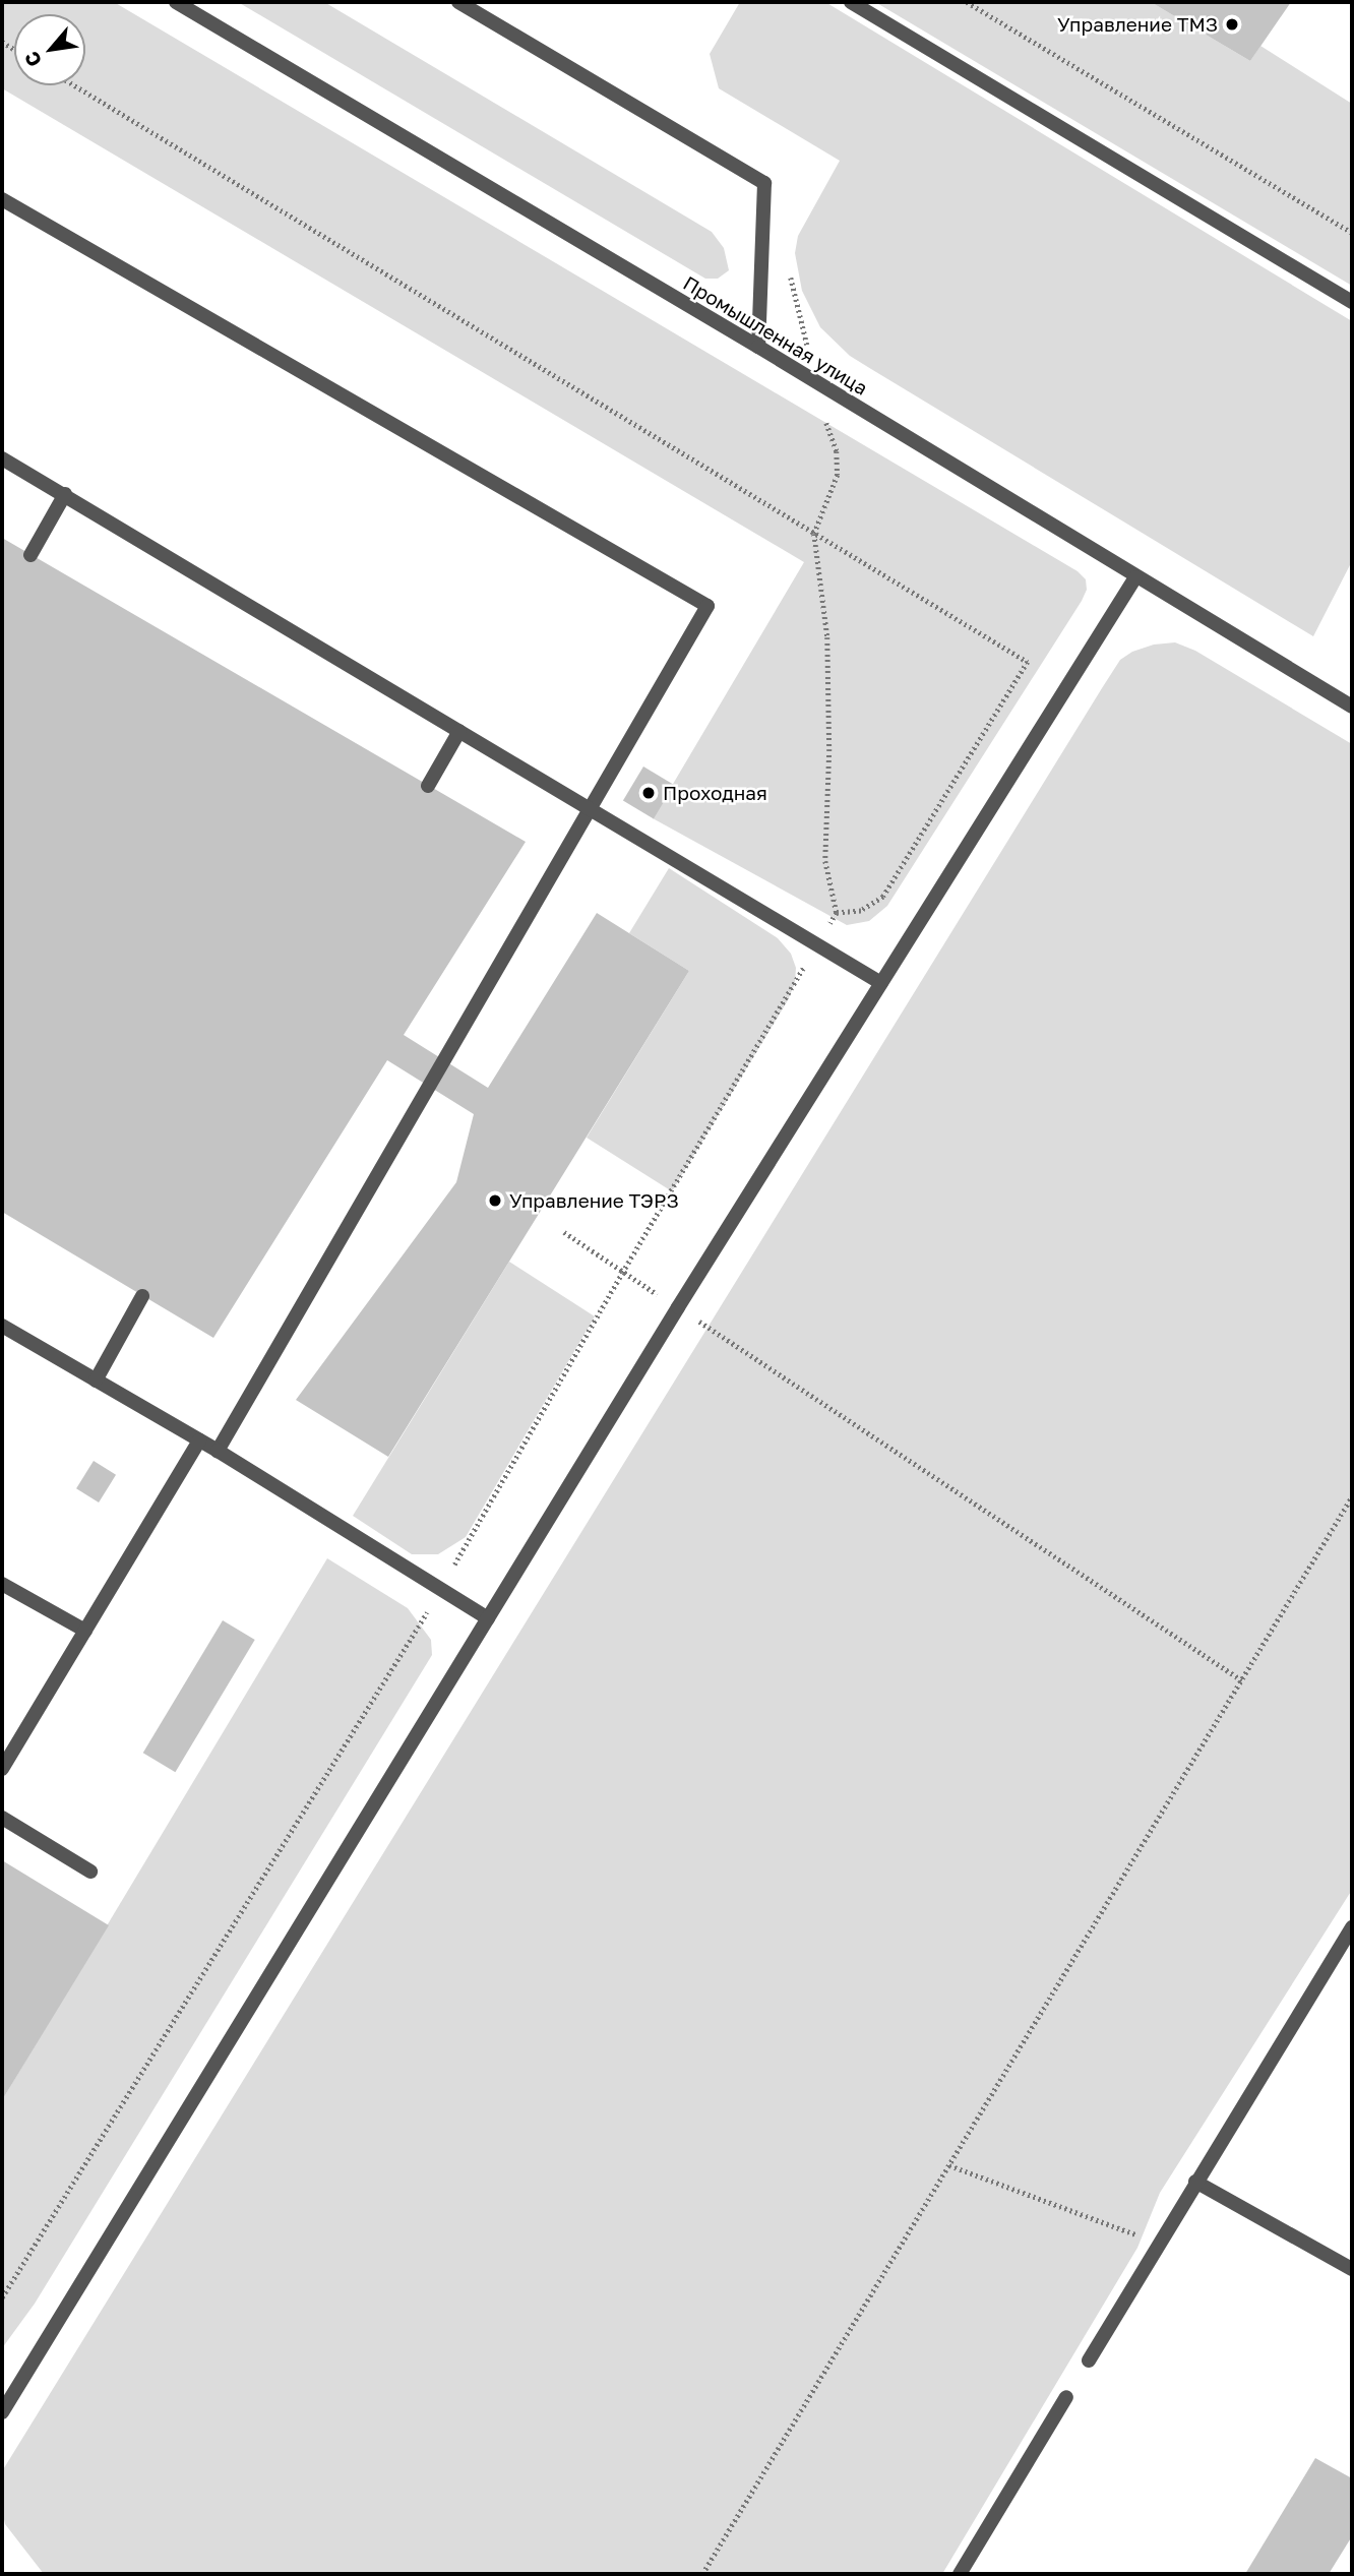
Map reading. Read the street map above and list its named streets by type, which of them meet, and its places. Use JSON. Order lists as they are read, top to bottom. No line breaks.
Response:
{"streets":{"street":["Промышленная улица"]},"places":["Управление ТМЗ","Проходная","Управление ТЭРЗ"],"north":"bottom left"}
